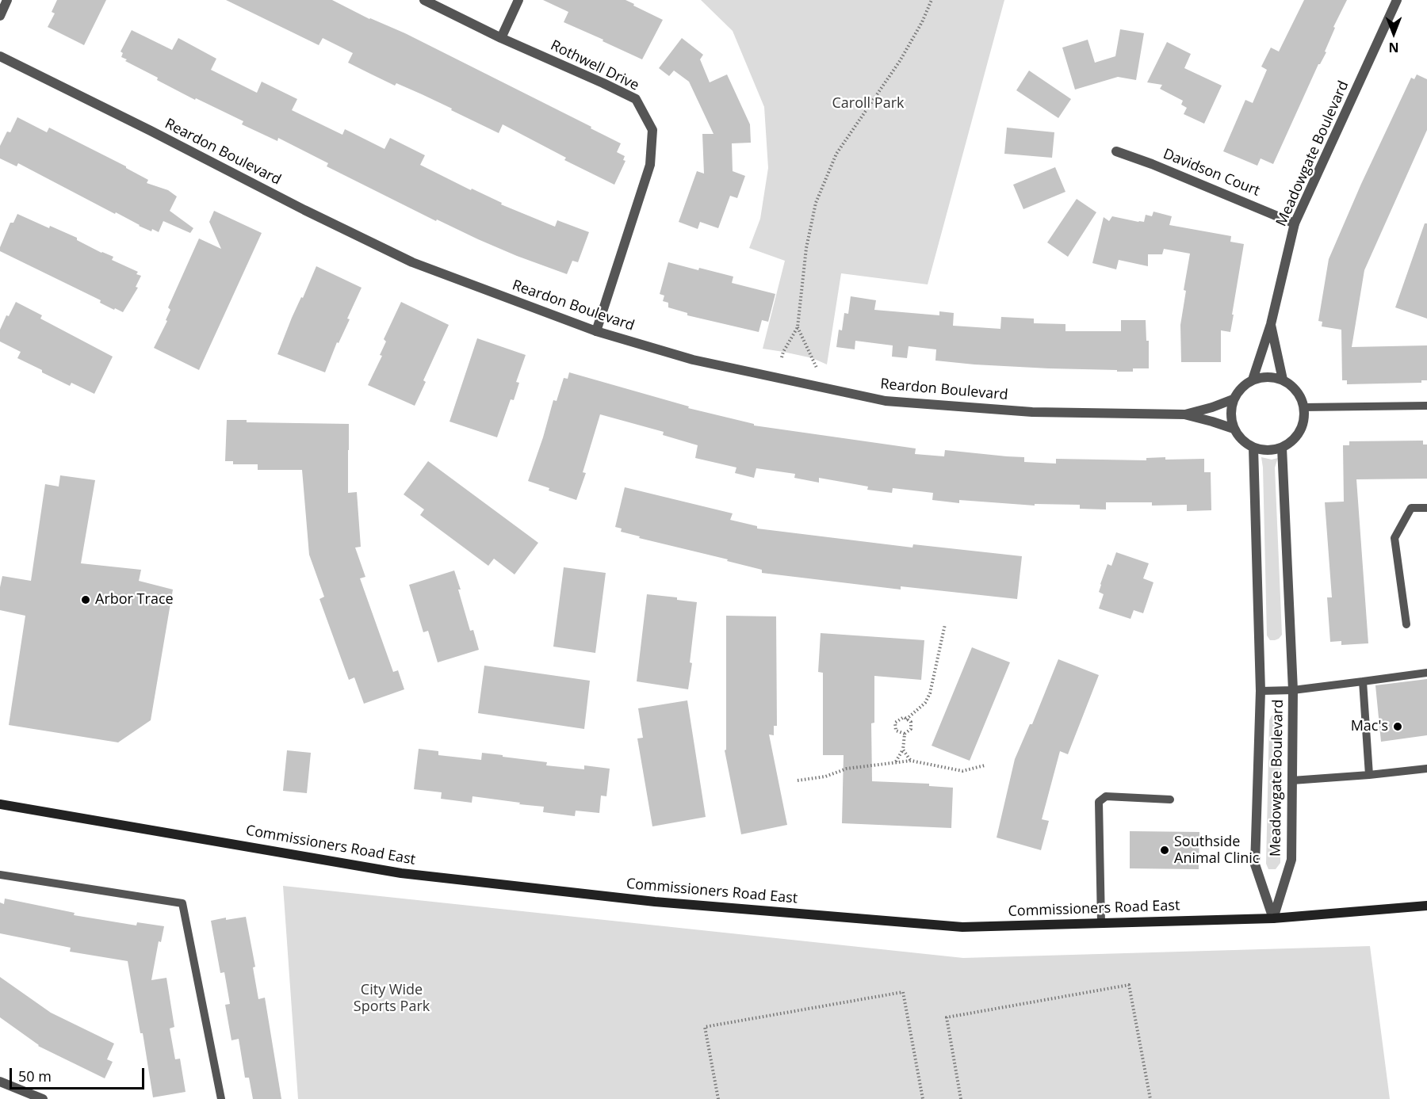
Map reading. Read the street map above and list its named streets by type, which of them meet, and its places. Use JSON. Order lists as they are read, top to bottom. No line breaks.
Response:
{"streets":{"main road":["Commissioners Road East"],"street":["Rothwell Drive","Reardon Boulevard","Meadowgate Boulevard","Davidson Court"]},"crossings":[["Rothwell Drive","Reardon Boulevard"],["Reardon Boulevard","Meadowgate Boulevard"],["Meadowgate Boulevard","Davidson Court"],["Meadowgate Boulevard","Commissioners Road East"]],"parks":["Caroll Park","City Wide Sports Park"],"places":["Arbor Trace","Mac's","Southside Animal Clinic"],"scale_bar":"50 m","north":"bottom"}
